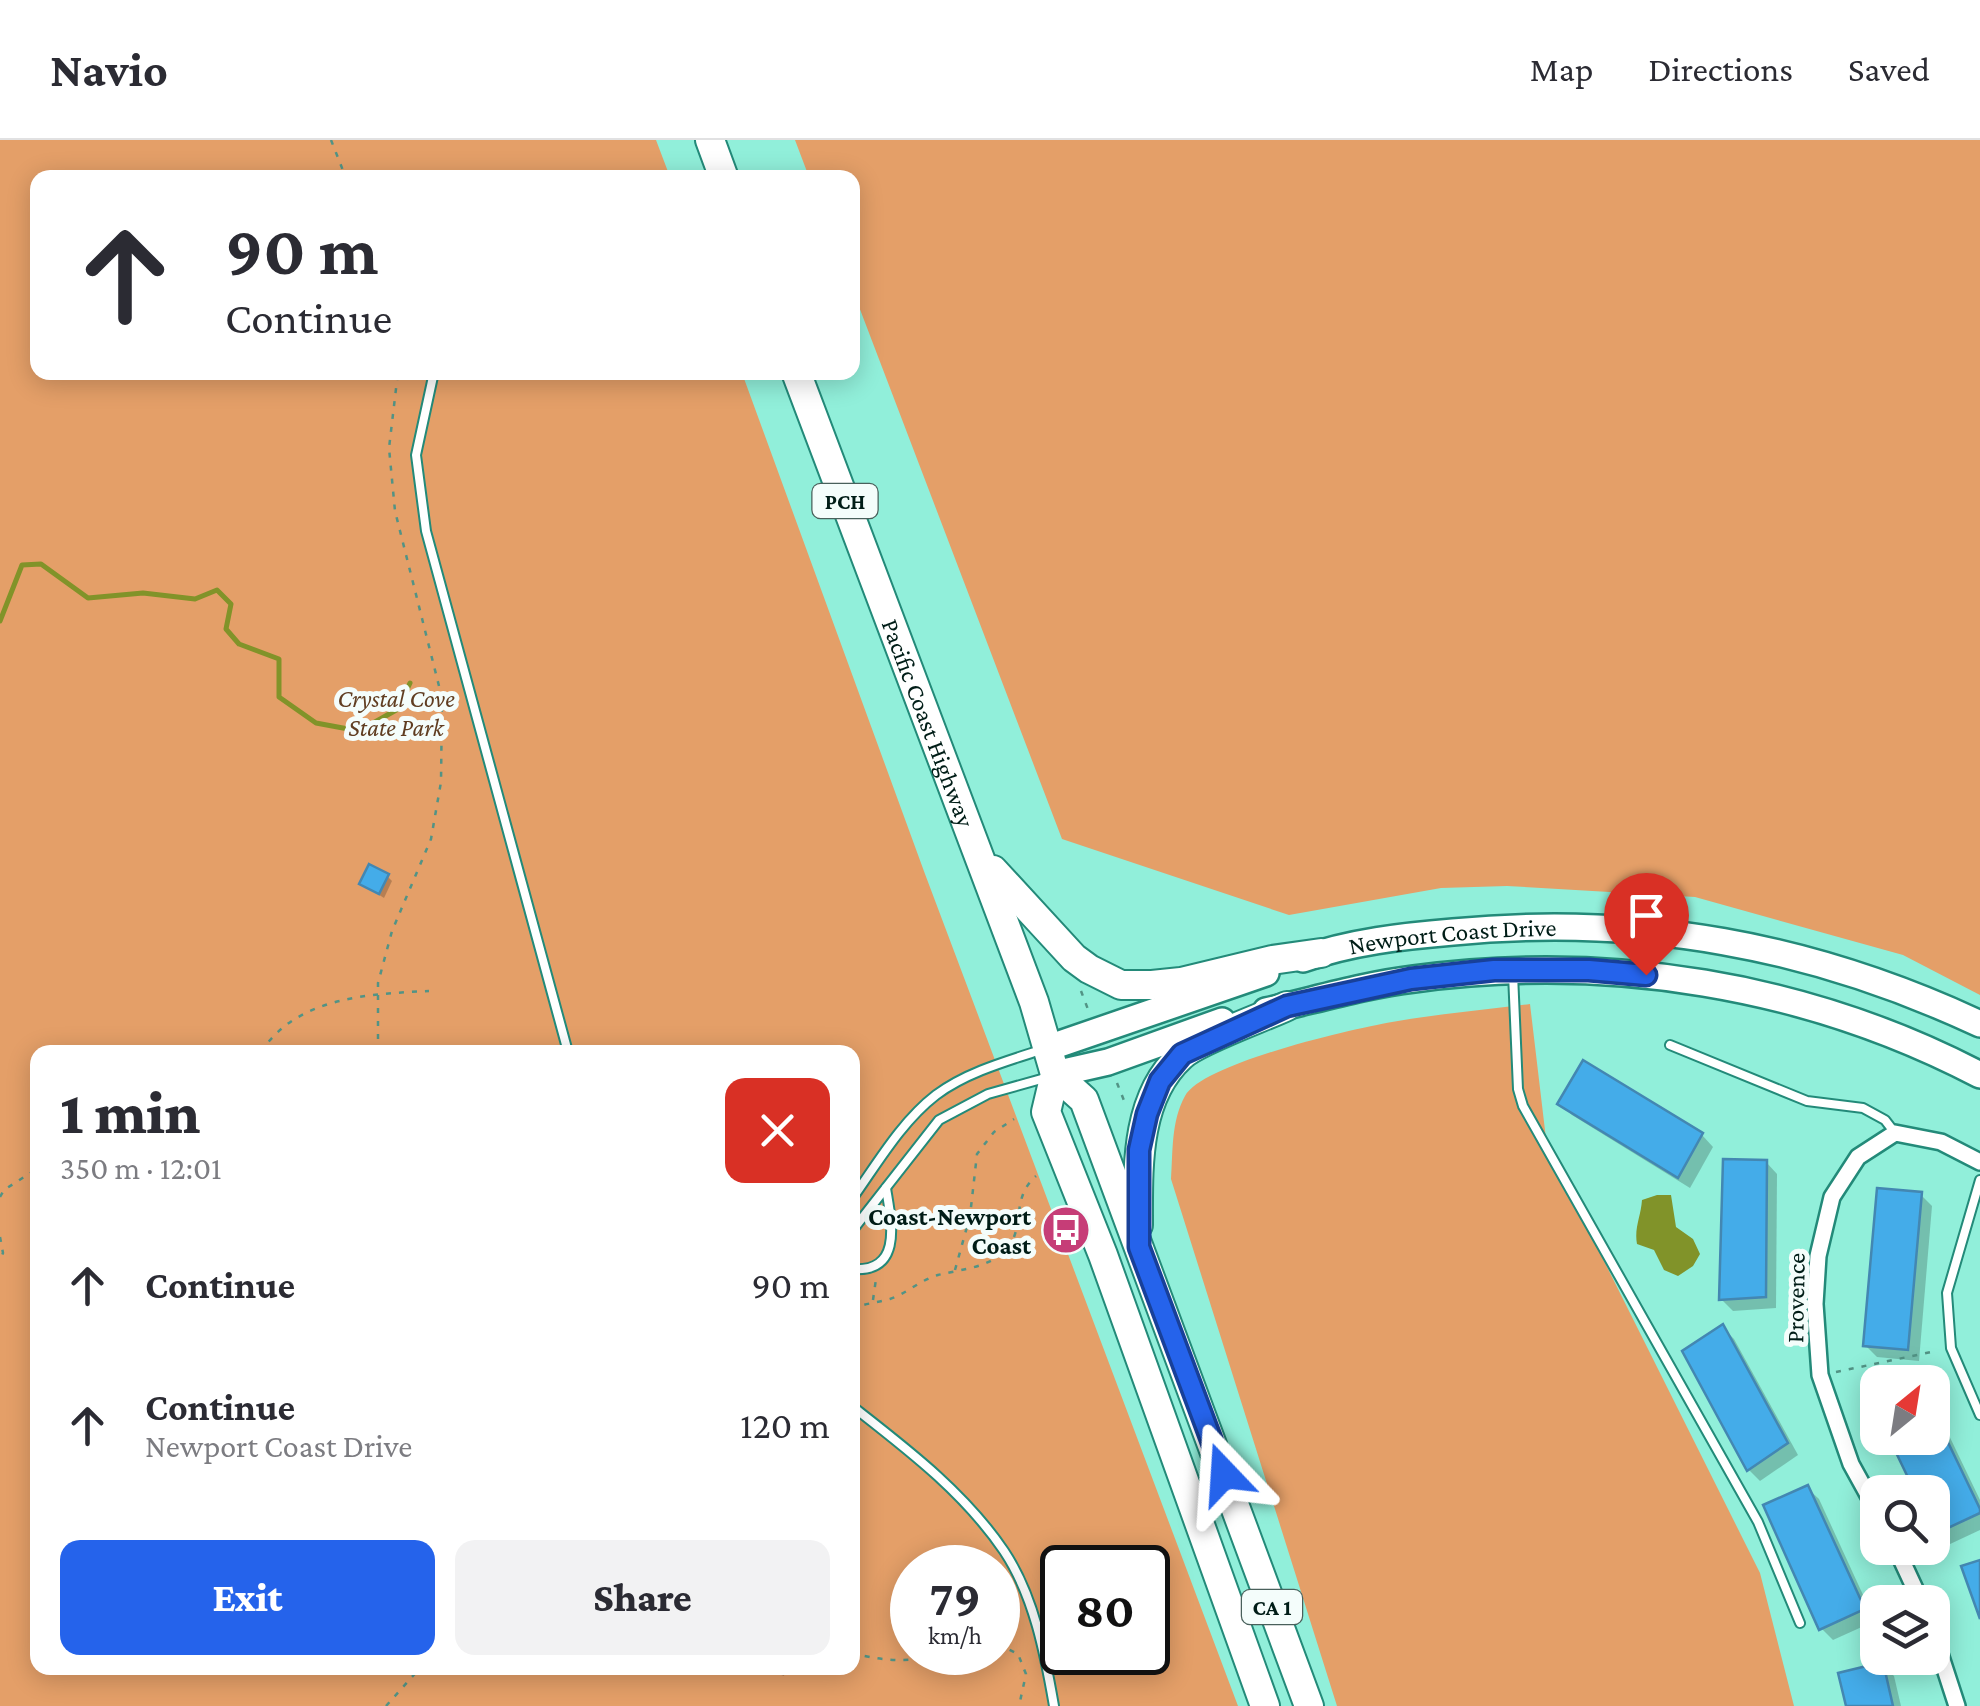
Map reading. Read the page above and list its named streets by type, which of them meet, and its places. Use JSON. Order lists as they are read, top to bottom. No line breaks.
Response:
{"streets":{"highway":["PCH","Pacific Coast Highway","CA 1"],"main road":["Newport Coast Drive"],"street":["Provence"]},"crossings":[["Pacific Coast Highway","Newport Coast Drive"]],"parks":["Crystal Cove State Park"],"places":{"bus stop":["Coast-Newport Coast"]},"north":"top right","page":{"header":"Navio","nav":["Map","Directions","Saved"],"turn":["90 m","Continue"],"heading":["1 min","350 m · 12:01"],"list":[{"name":"Continue","value":"90 m"},{"name":"Continue","note":"Newport Coast Drive","value":"120 m"}],"buttons":["Exit","Share"],"speed":"79 km/h","limit":"80"}}
